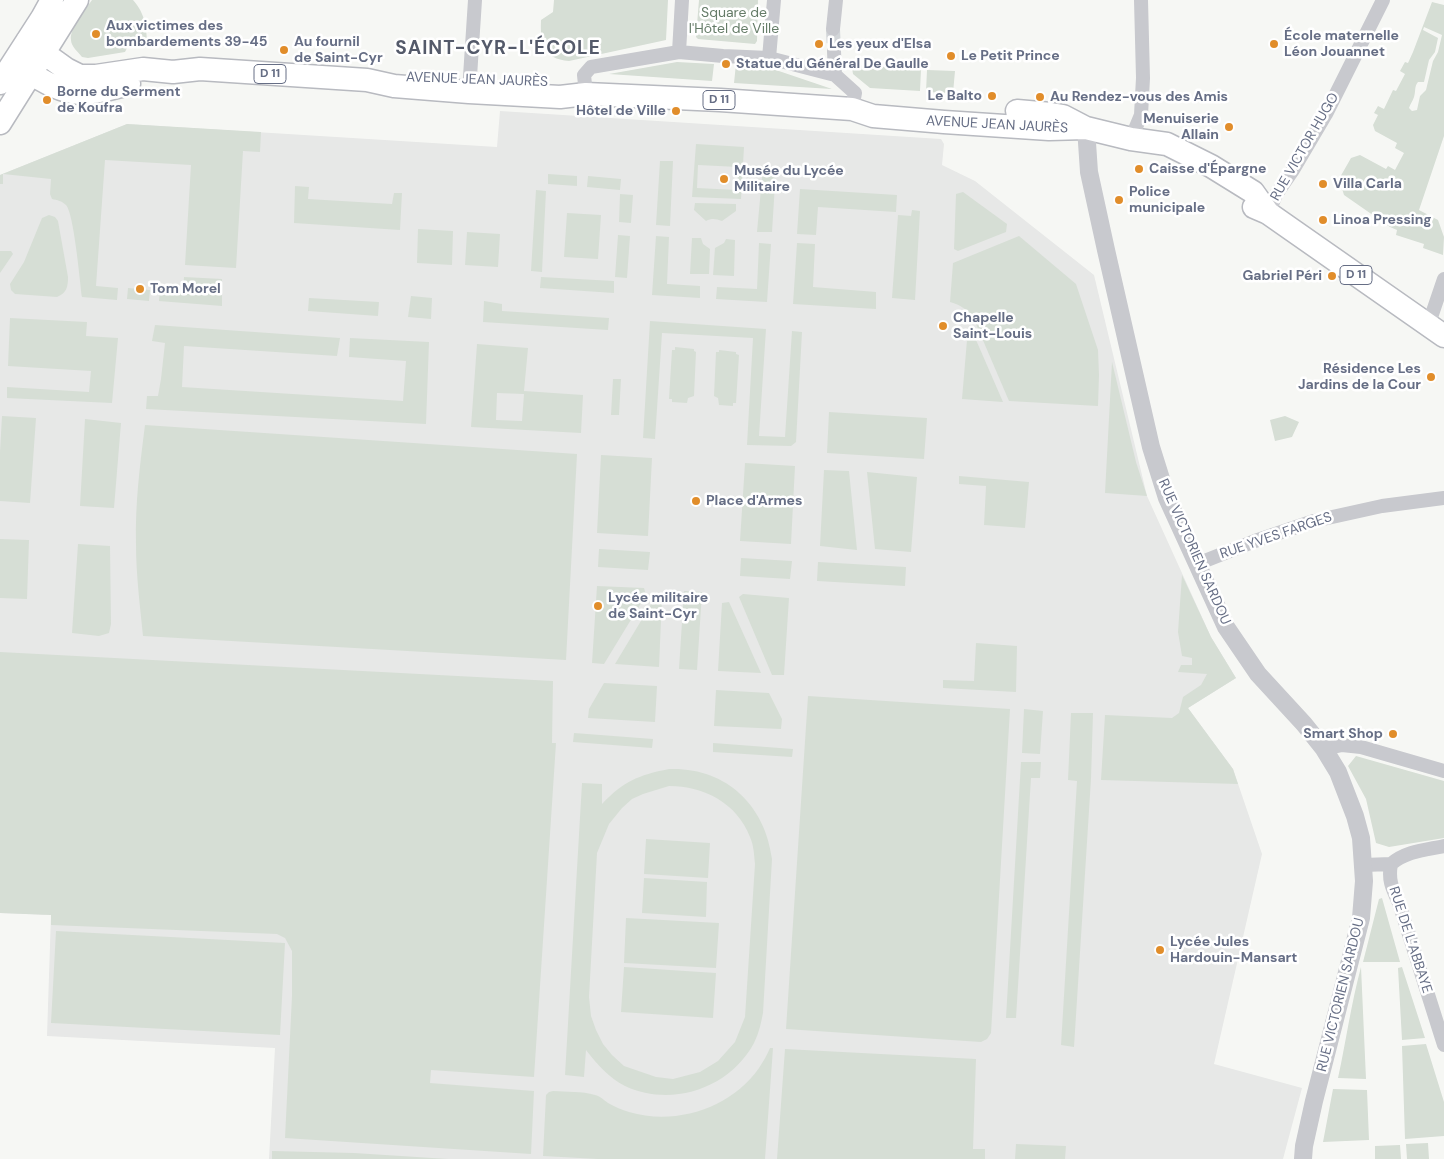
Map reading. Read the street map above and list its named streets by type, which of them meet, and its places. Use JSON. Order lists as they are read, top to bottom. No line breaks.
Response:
{"streets":{"main road":["D 11","AVENUE JEAN JAURÈS"],"street":["RUE VICTOR HUGO","RUE YVES FARGES","RUE VICTORIEN SARDOU","RUE DE L’ABBAYE"]},"crossings":[["D 11","AVENUE JEAN JAURÈS"],["D 11","RUE VICTOR HUGO"],["D 11","RUE VICTORIEN SARDOU"],["AVENUE JEAN JAURÈS","RUE VICTORIEN SARDOU"],["RUE YVES FARGES","RUE VICTORIEN SARDOU"]],"districts":["SAINT-CYR-L'ÉCOLE"],"parks":["Square de l'Hôtel de Ville"],"places":["Aux victimes des bombardements 39-45","Les yeux d'Elsa","École maternelle Léon Jouannet","Au fournil de Saint-Cyr","Le Petit Prince","Statue du Général De Gaulle","Le Balto","Au Rendez-vous des Amis","Borne du Serment de Koufra","Hôtel de Ville","Menuiserie Allain","Caisse d'Épargne","Musée du Lycée Militaire","Villa Carla","Police municipale","Linoa Pressing","Gabriel Péri","Tom Morel","Chapelle Saint-Louis","Résidence Les Jardins de la Cour","Place d'Armes","Lycée militaire de Saint-Cyr","Smart Shop","Lycée Jules Hardouin-Mansart"]}
